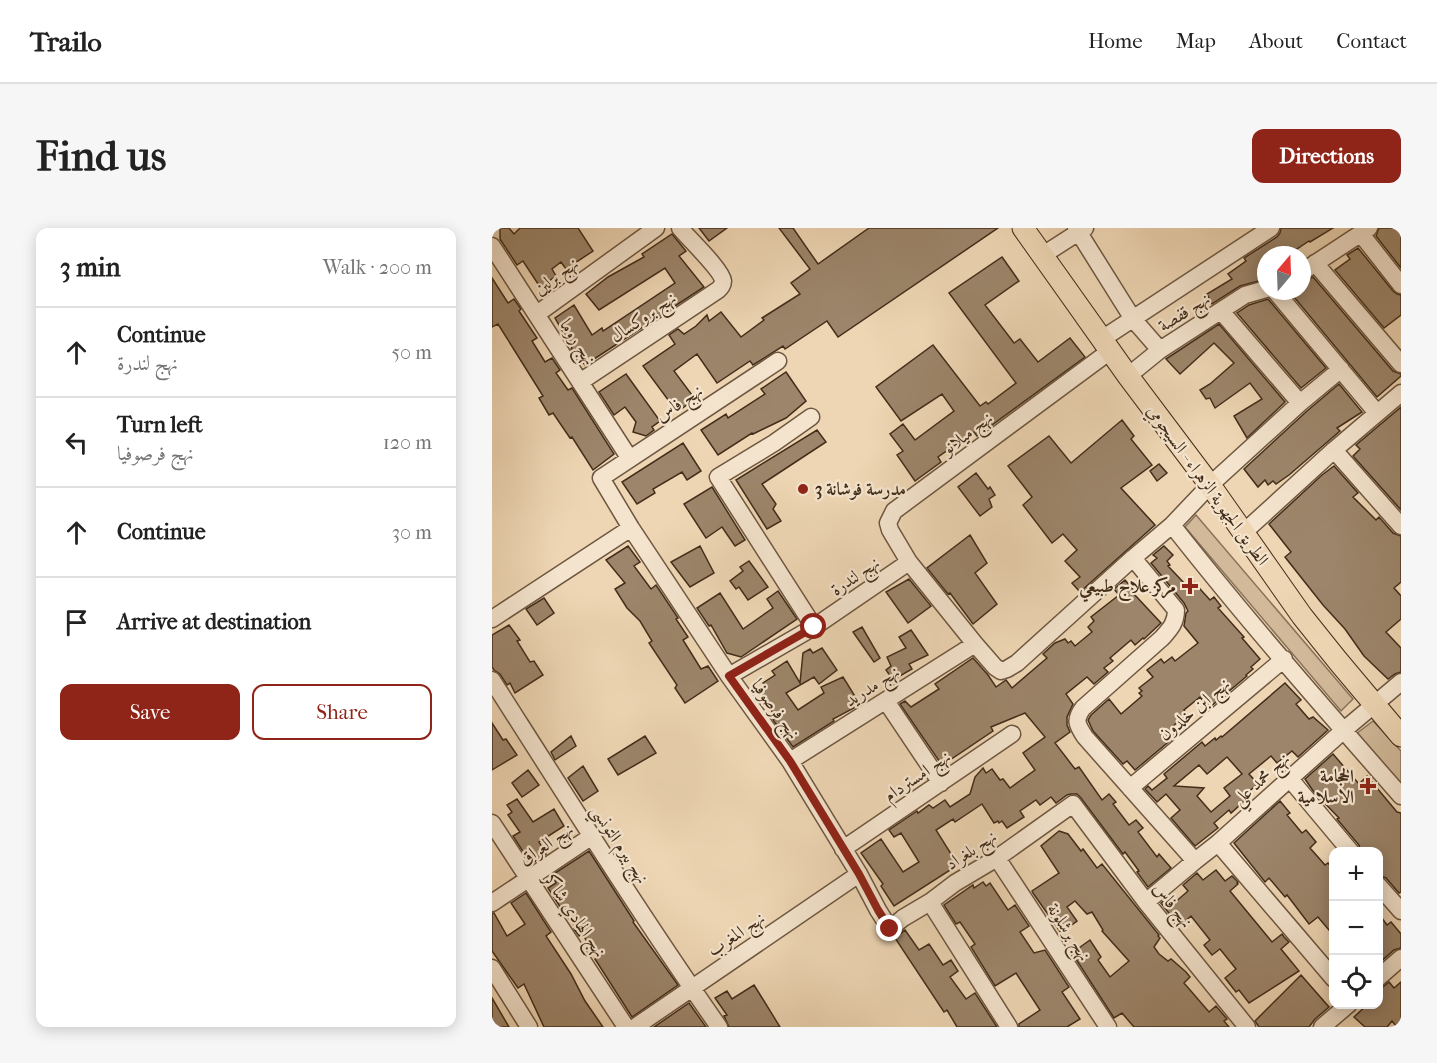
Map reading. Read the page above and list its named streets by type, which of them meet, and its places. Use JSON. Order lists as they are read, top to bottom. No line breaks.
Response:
{"streets":{"main road":["الطريق الجهوية الزهراء - السيجومي"],"street":["نهج برلين","نهج قفصة","نهج بروكسال","نهج روما","نهج فاس","نهج ميلانو","نهج لندرة","نهج مدريد","نهج فرصوفيا","نهج ابن خلدون","نهج امستردام","نهج محمد علي","نهج العراق","نهج بيرم التونسي","نهج بلغراد","نهج الهادي شاكر","نهج برشلونة","نهج المغرب"]},"crossings":[["نهج برلين","نهج روما"],["نهج قفصة","الطريق الجهوية الزهراء - السيجومي"],["نهج بروكسال","نهج روما"],["نهج روما","نهج فاس"],["نهج فاس","نهج فرصوفيا"],["نهج فاس","نهج محمد علي"],["نهج فاس","نهج بلغراد"],["نهج ميلانو","الطريق الجهوية الزهراء - السيجومي"],["نهج ميلانو","نهج لندرة"],["نهج ميلانو","نهج مدريد"],["الطريق الجهوية الزهراء - السيجومي","نهج محمد علي"],["نهج لندرة","نهج فرصوفيا"],["نهج مدريد","نهج فرصوفيا"],["نهج فرصوفيا","نهج امستردام"],["نهج فرصوفيا","نهج بلغراد"],["نهج فرصوفيا","نهج المغرب"],["نهج العراق","نهج بيرم التونسي"],["نهج العراق","نهج الهادي شاكر"],["نهج بيرم التونسي","نهج المغرب"],["نهج بلغراد","نهج برشلونة"]],"places":{"other":["مدرسة فوشانة 3"],"health":["مركز علاج طبيعي","الحجامة الاسلامية"]},"north":"top","page":{"header":"Trailo","nav":["Home","Map","About","Contact"],"buttons":["Directions",["Save","Share"]],"title":"Find us","heading":["3 min","Walk · 200 m"],"list":[["Continue","نهج لندرة","50 m"],["Turn left","نهج فرصوفيا","120 m"],["Continue","30 m"],"Arrive at destination"],"map_buttons":["+","−"]}}
